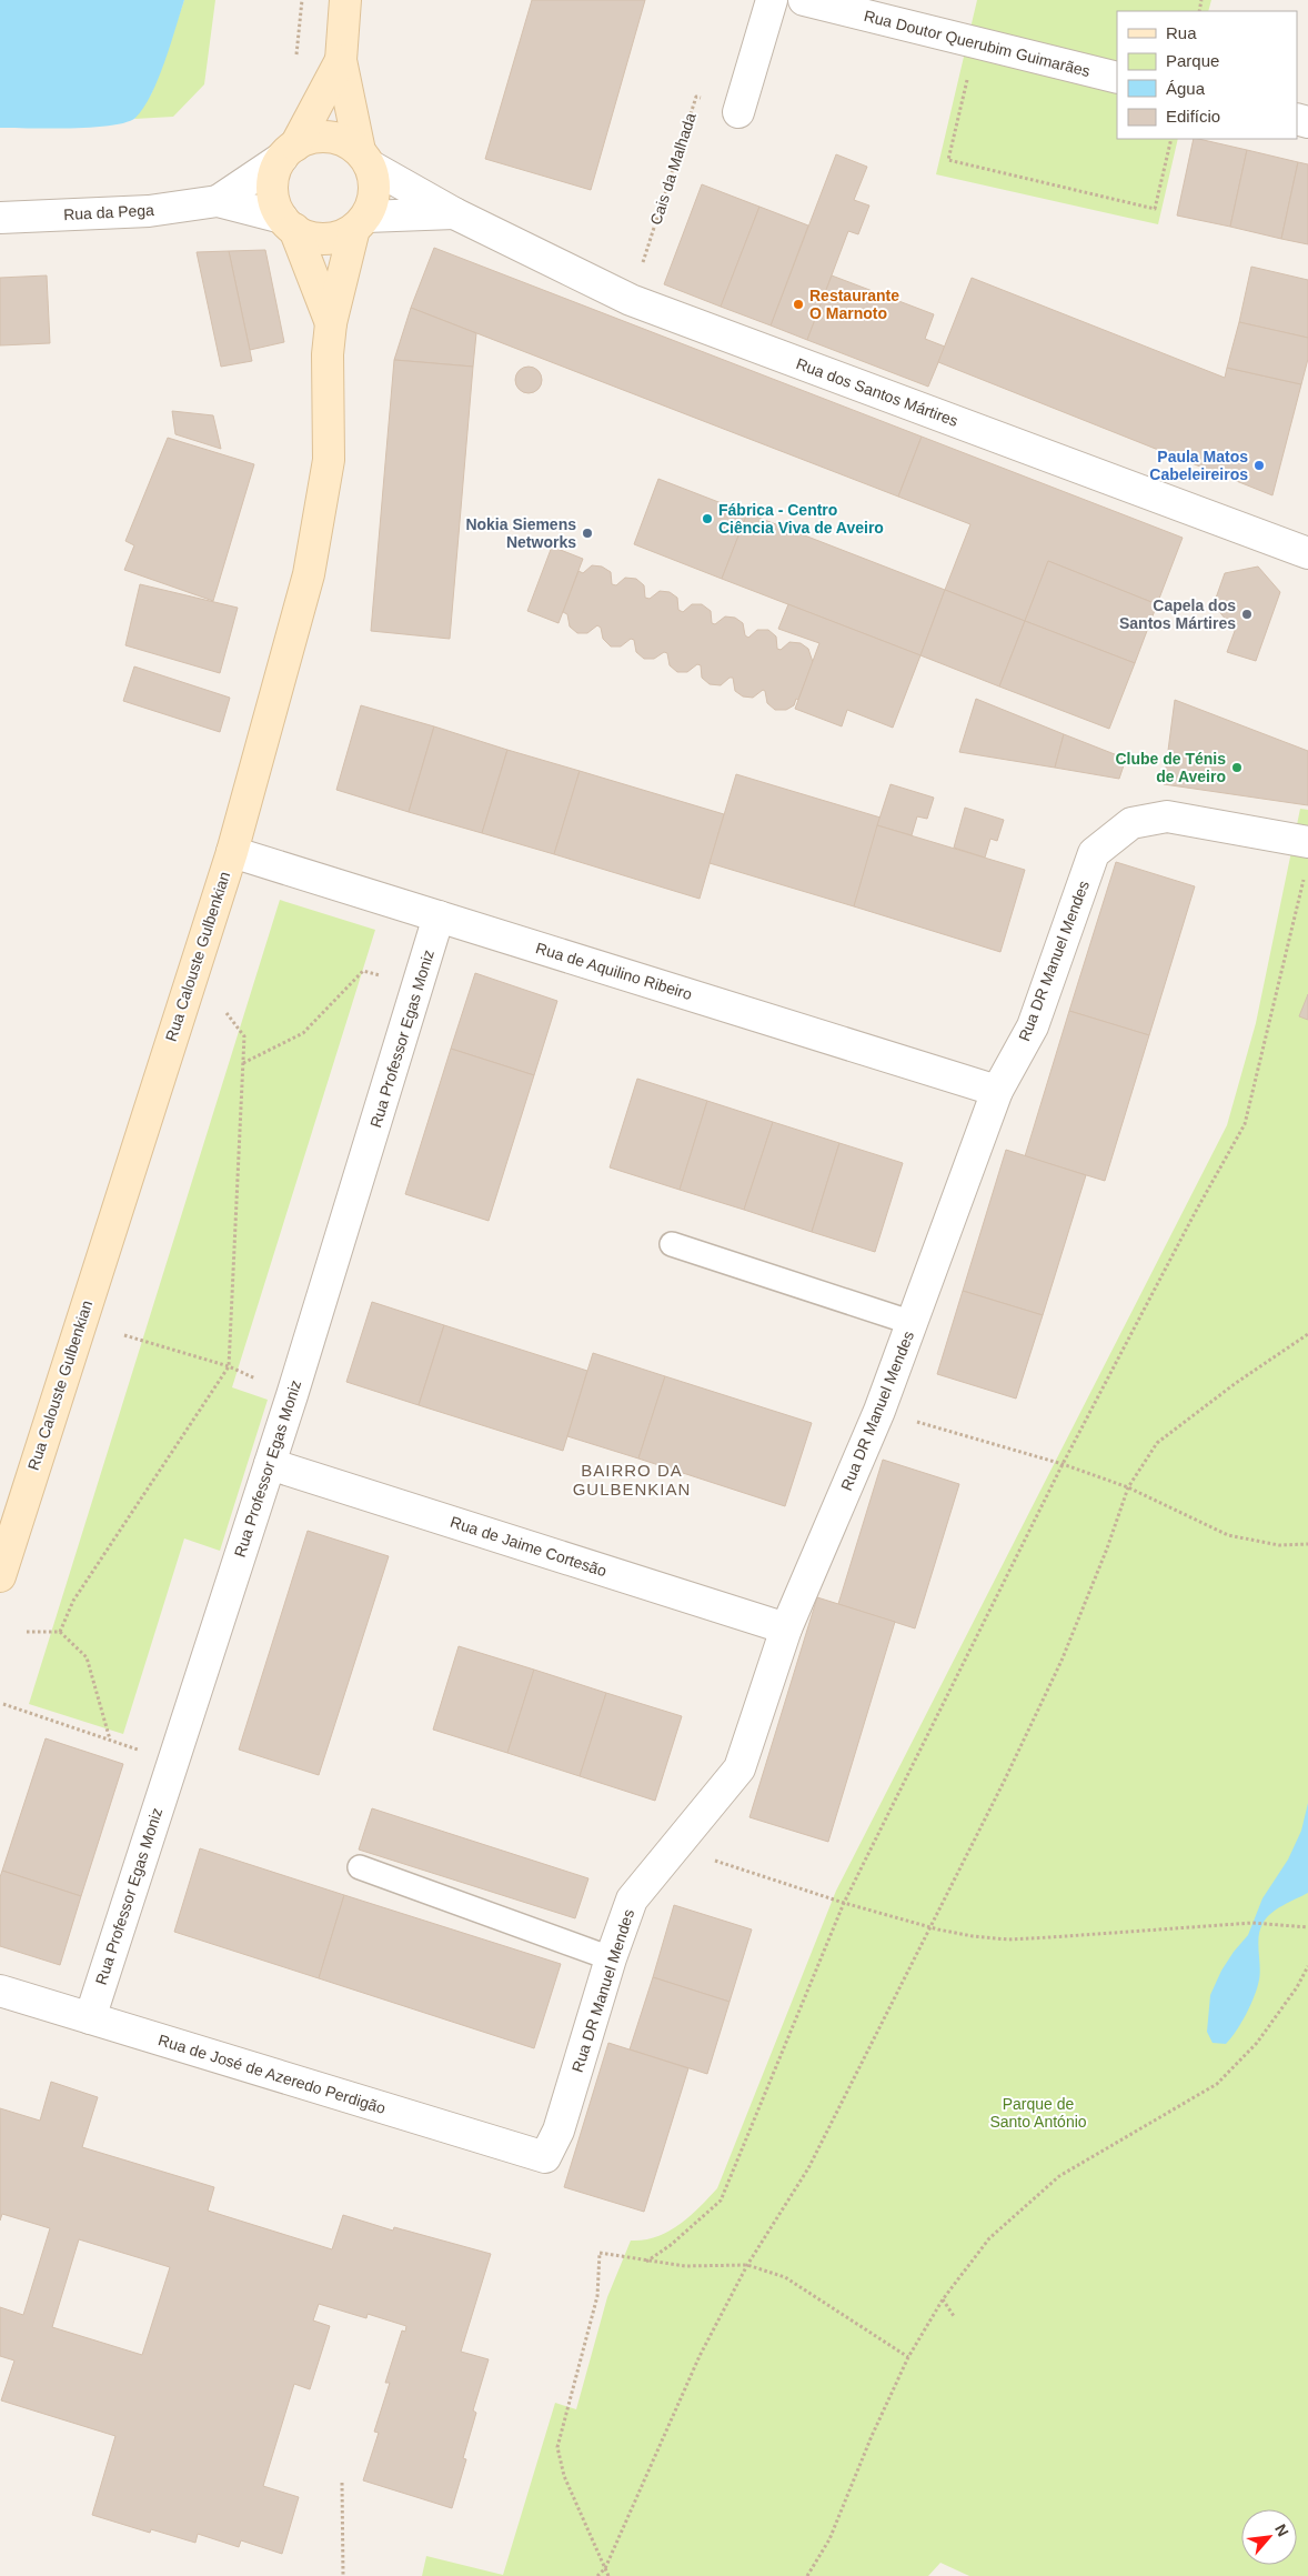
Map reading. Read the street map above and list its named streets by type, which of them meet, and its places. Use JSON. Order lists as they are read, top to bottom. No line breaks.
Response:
{"streets":{"main road":["Rua Calouste Gulbenkian"],"street":["Rua Doutor Querubim Guimarães","Rua da Pega","Rua dos Santos Mártires","Rua DR Manuel Mendes","Rua de Aquilino Ribeiro","Rua Professor Egas Moniz","Rua de Jaime Cortesão","Rua de José de Azeredo Perdigão"],"path":["Cais da Malhada"]},"crossings":[["Cais da Malhada","Rua dos Santos Mártires"],["Rua da Pega","Rua dos Santos Mártires"],["Rua da Pega","Rua Calouste Gulbenkian"],["Rua dos Santos Mártires","Rua Calouste Gulbenkian"],["Rua Calouste Gulbenkian","Rua de Aquilino Ribeiro"],["Rua DR Manuel Mendes","Rua de Aquilino Ribeiro"],["Rua DR Manuel Mendes","Rua de Jaime Cortesão"],["Rua DR Manuel Mendes","Rua de José de Azeredo Perdigão"],["Rua de Aquilino Ribeiro","Rua Professor Egas Moniz"],["Rua Professor Egas Moniz","Rua de Jaime Cortesão"],["Rua Professor Egas Moniz","Rua de José de Azeredo Perdigão"]],"districts":["BAIRRO DA GULBENKIAN"],"parks":["Parque de Santo António"],"places":["Restaurante O Marnoto","Paula Matos Cabeleireiros","Fábrica - Centro Ciência Viva de Aveiro","Nokia Siemens Networks","Capela dos Santos Mártires","Clube de Ténis de Aveiro"],"legend":["Rua","Parque","Água","Edifício"],"north":"top right"}
